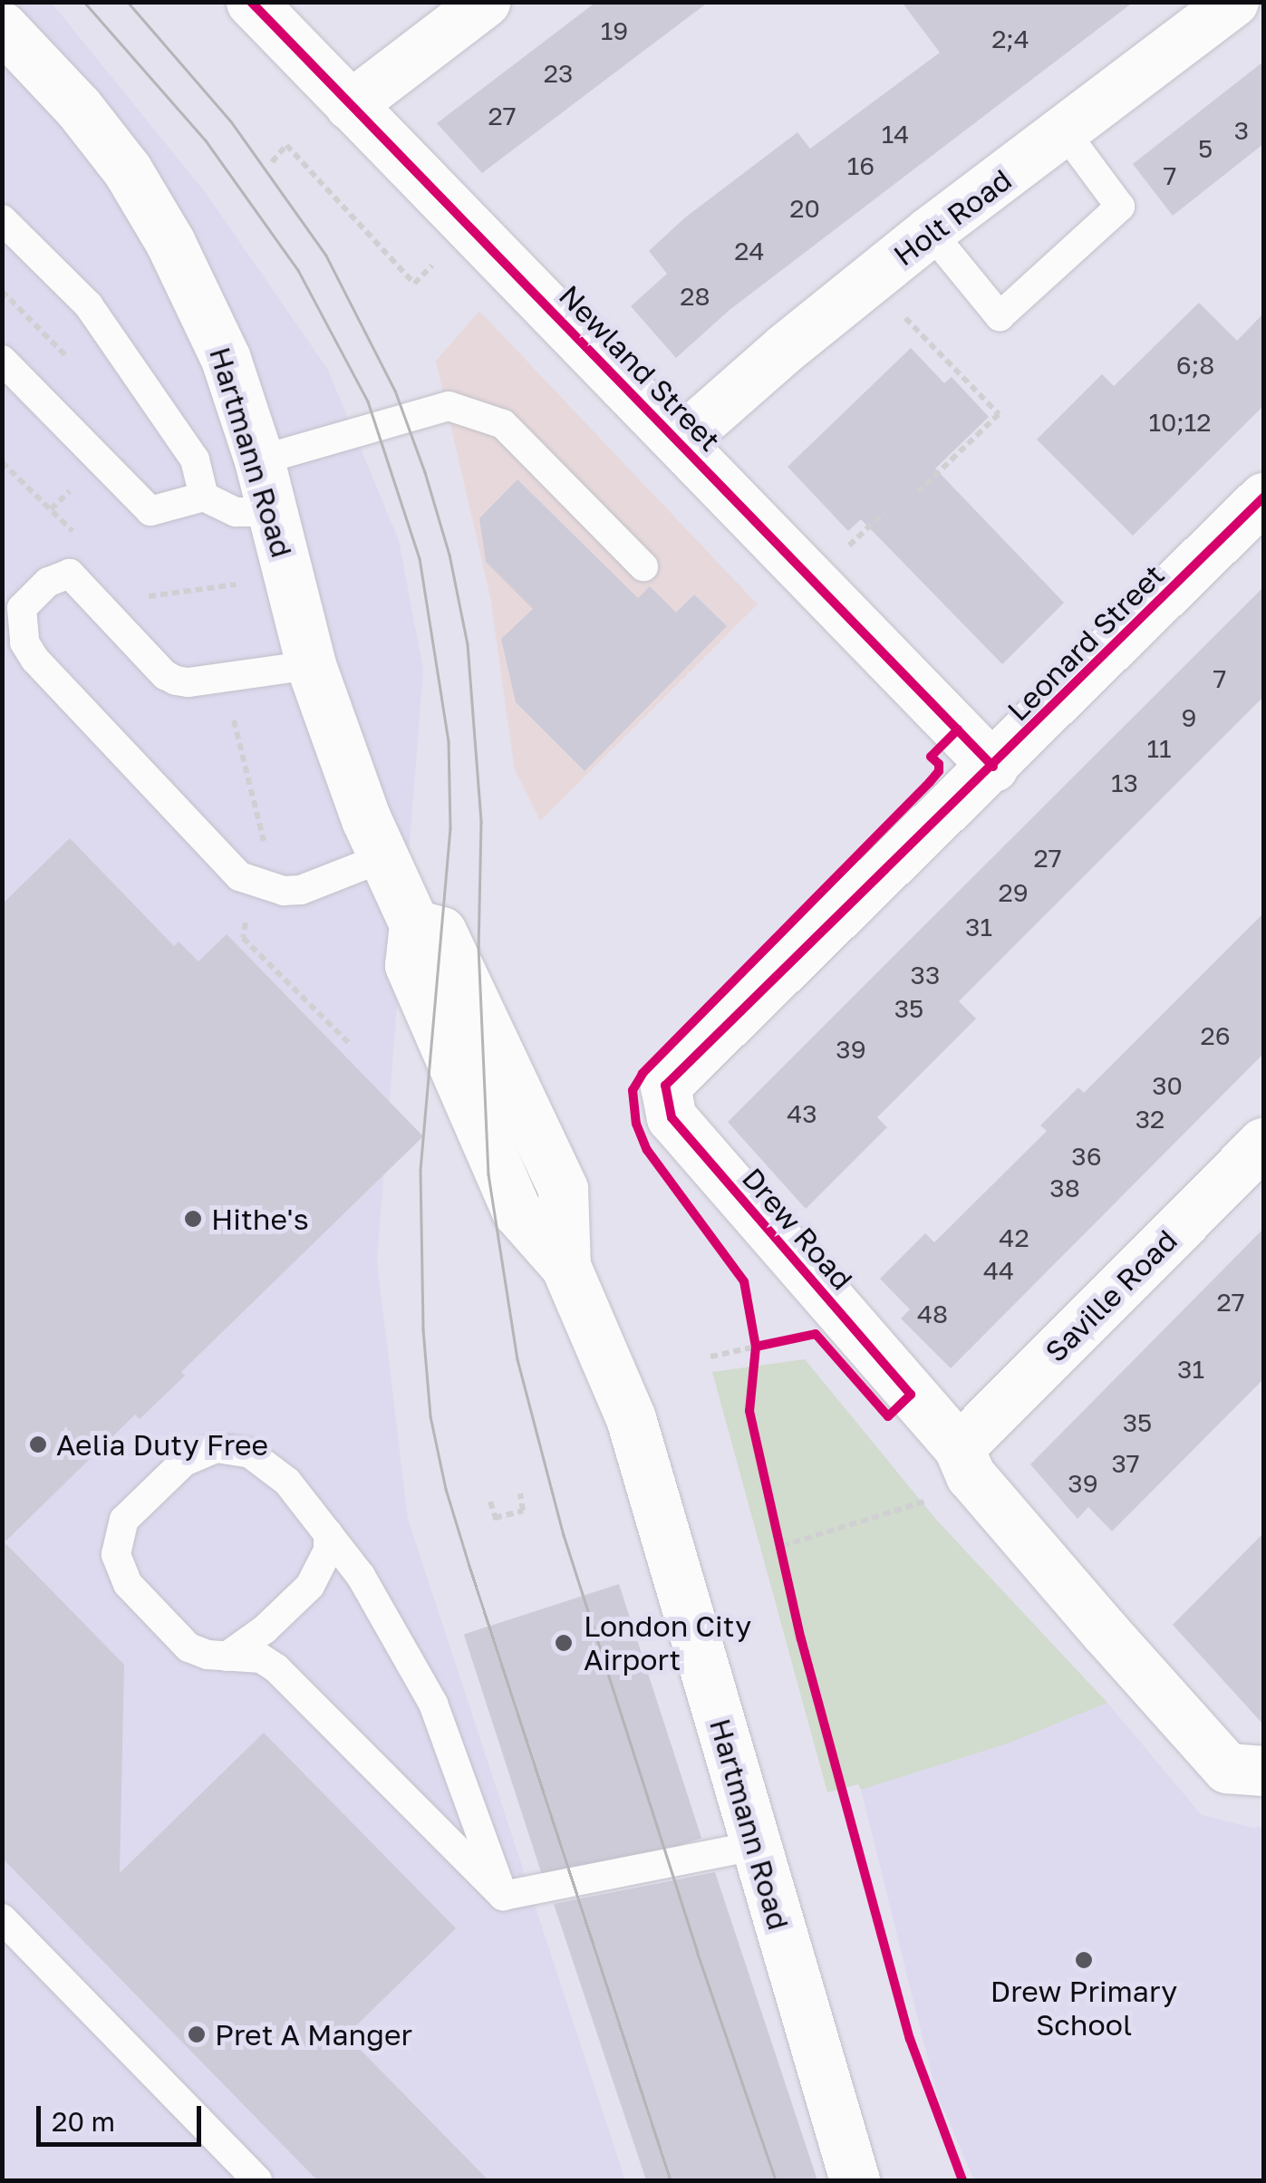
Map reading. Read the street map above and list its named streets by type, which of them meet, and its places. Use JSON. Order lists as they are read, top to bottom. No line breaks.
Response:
{"streets":{"street":["Holt Road","Newland Street","Hartmann Road","Leonard Street","Drew Road","Saville Road"]},"crossings":[["Holt Road","Newland Street"],["Newland Street","Leonard Street"],["Leonard Street","Drew Road"],["Drew Road","Saville Road"]],"places":["Hithe's","Aelia Duty Free","London City Airport","Drew Primary School","Pret A Manger"],"house_numbers":["19","2;4","23","27","3","14","5","16","7","20","24","28","6;8","10;12","7","9","11","13","27","29","31","33","35","26","39","30","43","32","36","38","42","44","27","48","31","35","37","39"],"scale_bar":"20 m"}
